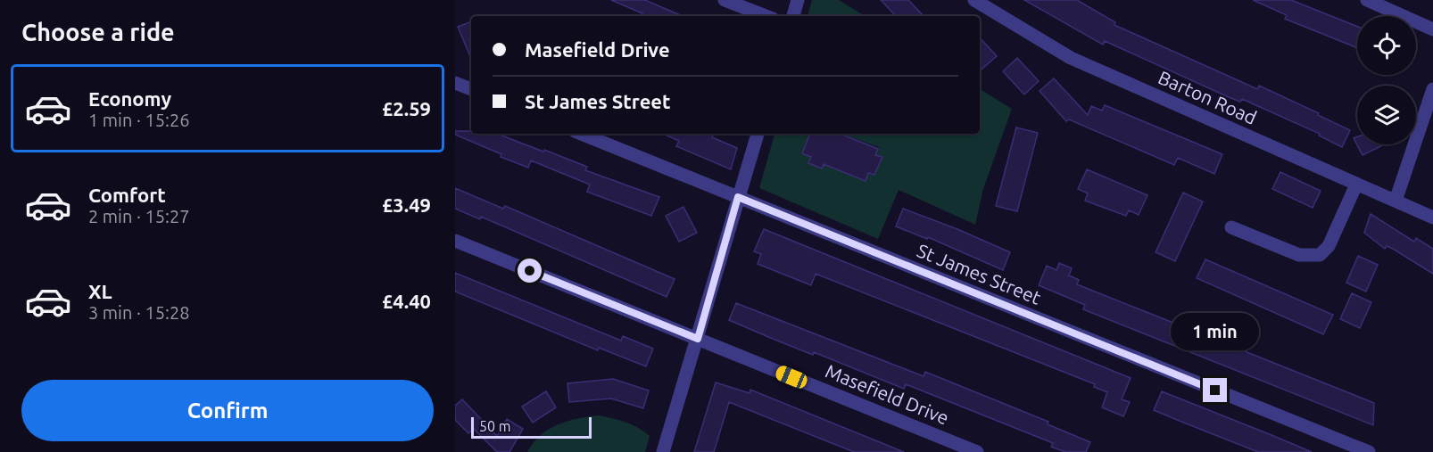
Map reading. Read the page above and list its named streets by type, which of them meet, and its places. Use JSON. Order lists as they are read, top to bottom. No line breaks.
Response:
{"streets":{"street":["Barton Road","St James Street","Masefield Drive"]},"scale_bar":"50 m","page":{"heading":"Choose a ride","banner":["Masefield Drive","St James Street"],"list":[{"name":"Economy","note":"1 min · 15:26","value":"£2.59"},{"name":"Comfort","note":"2 min · 15:27","value":"£3.49"},{"name":"XL","note":"3 min · 15:28","value":"£4.40"}],"bubble":"1 min","buttons":"Confirm","scale":"50 m"}}
